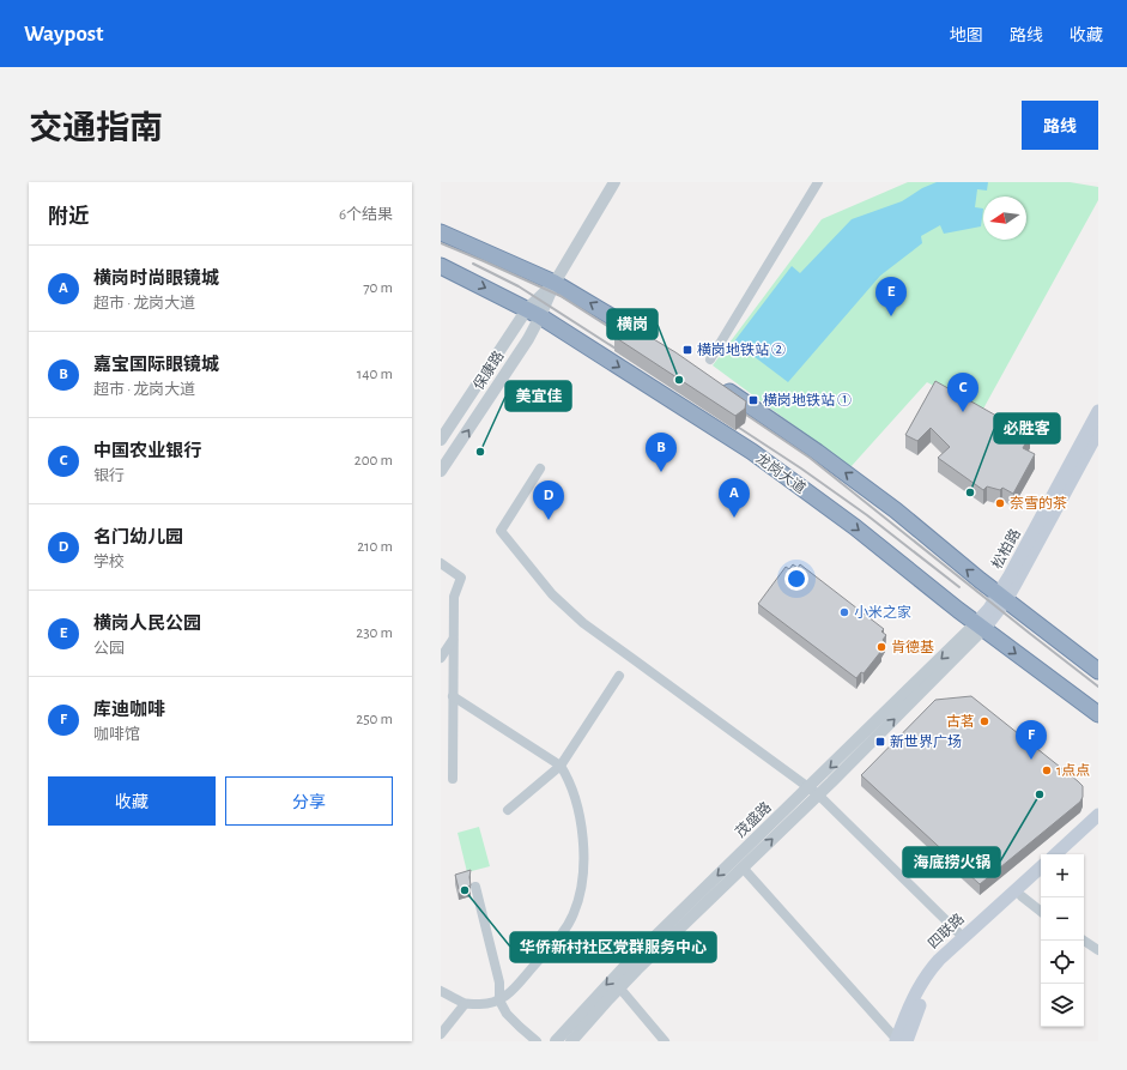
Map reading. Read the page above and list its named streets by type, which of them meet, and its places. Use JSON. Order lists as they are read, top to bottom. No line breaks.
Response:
{"streets":{"highway":["龙岗大道"],"main road":["松柏路","四联路"],"street":["保康路","茂盛路"]},"crossings":[["保康路","龙岗大道"],["龙岗大道","松柏路"],["龙岗大道","茂盛路"],["松柏路","茂盛路"]],"places":{"transit":["横岗地铁站 ②","横岗地铁站 ①","新世界广场"],"other":["横岗","美宜佳","必胜客","奈雪的茶","小米之家","肯德基","古茗","1点点","海底捞火锅","华侨新村社区党群服务中心"]},"north":"left","page":{"header":"Waypost","nav":["地图","路线","收藏"],"title":"交通指南","buttons":["路线",["收藏","分享"]],"heading":["附近","6个结果"],"list":[{"mark":"A","name":"横岗时尚眼镜城","note":"超市 · 龙岗大道","value":"70 m"},{"mark":"B","name":"嘉宝国际眼镜城","note":"超市 · 龙岗大道","value":"140 m"},{"mark":"C","name":"中国农业银行","note":"银行","value":"200 m"},{"mark":"D","name":"名门幼儿园","note":"学校","value":"210 m"},{"mark":"E","name":"横岗人民公园","note":"公园","value":"230 m"},{"mark":"F","name":"库迪咖啡","note":"咖啡馆","value":"250 m"}],"pins":["E","C","B","A","D","F"],"map_buttons":["+","−"]}}
